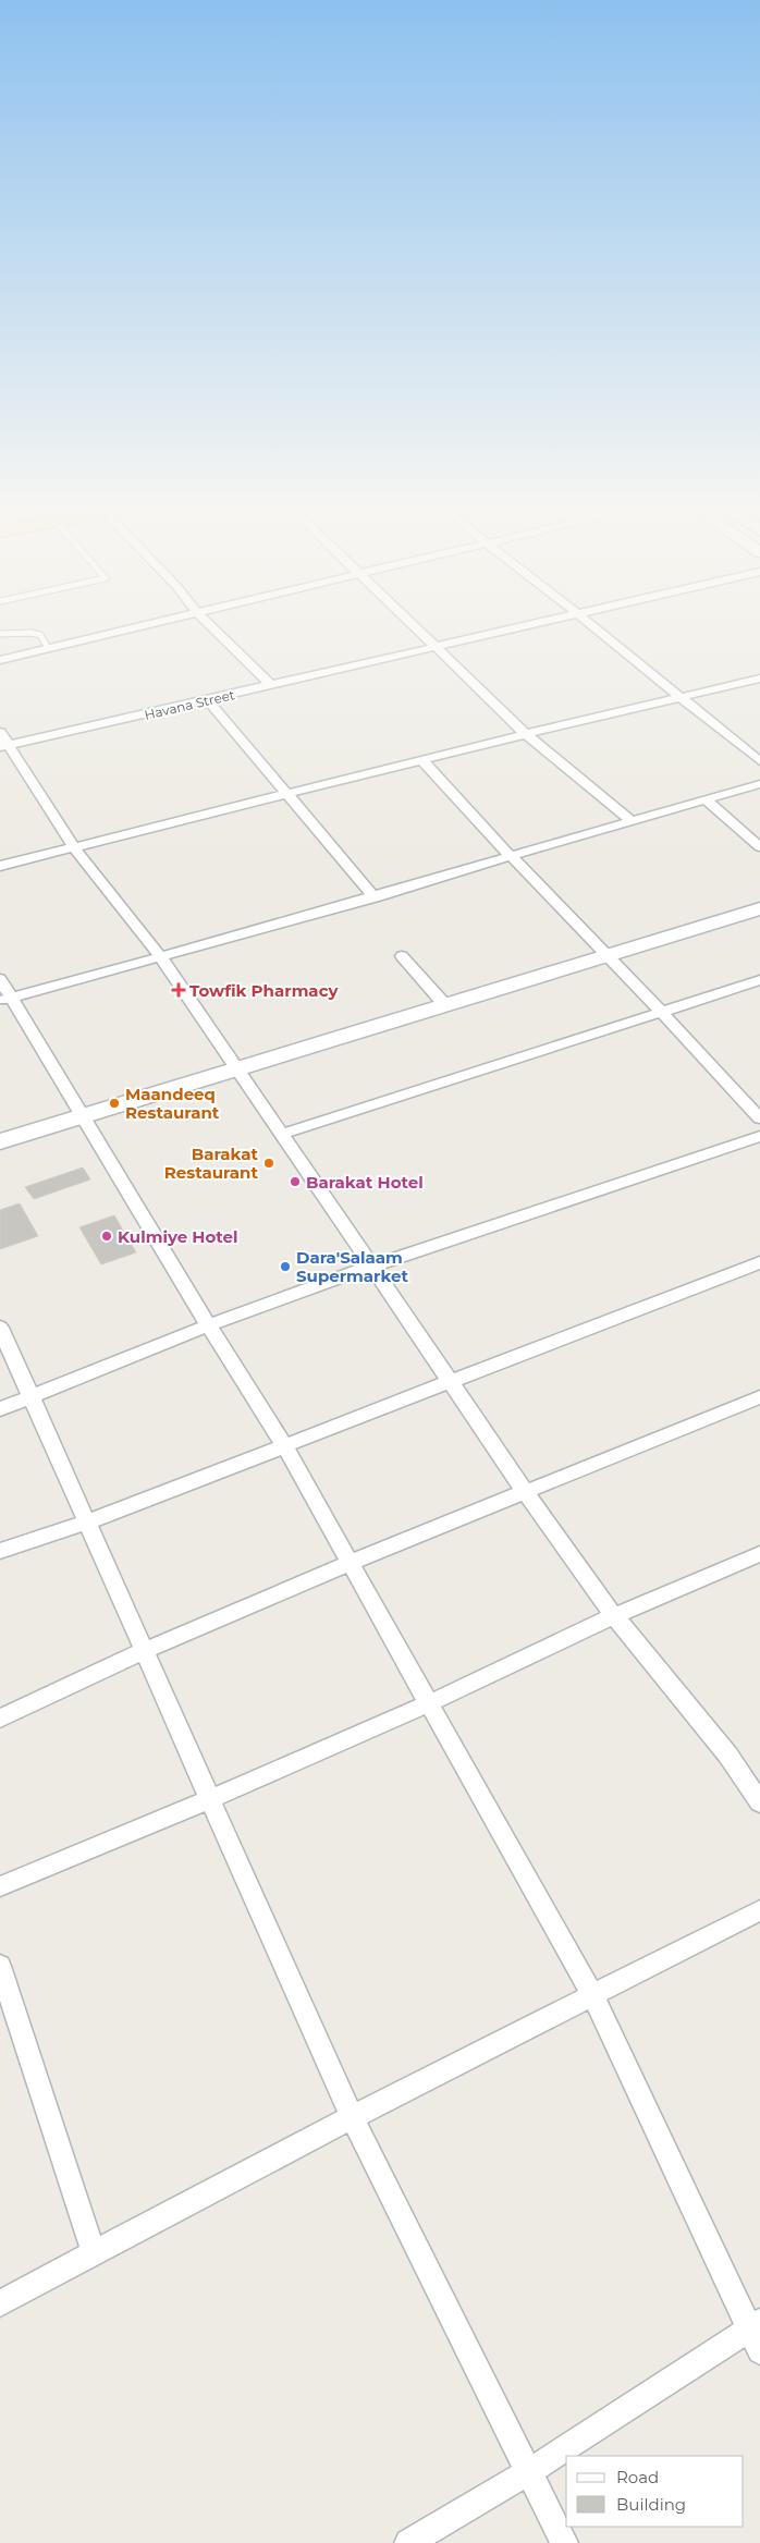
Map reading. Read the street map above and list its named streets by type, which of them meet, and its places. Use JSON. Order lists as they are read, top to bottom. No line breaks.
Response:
{"streets":{"street":["Havana Street"]},"places":{"health":["Towfik Pharmacy"],"other":["Maandeeq Restaurant","Barakat Restaurant","Barakat Hotel","Kulmiye Hotel","Dara'Salaam Supermarket"]},"legend":["Road","Building"]}
